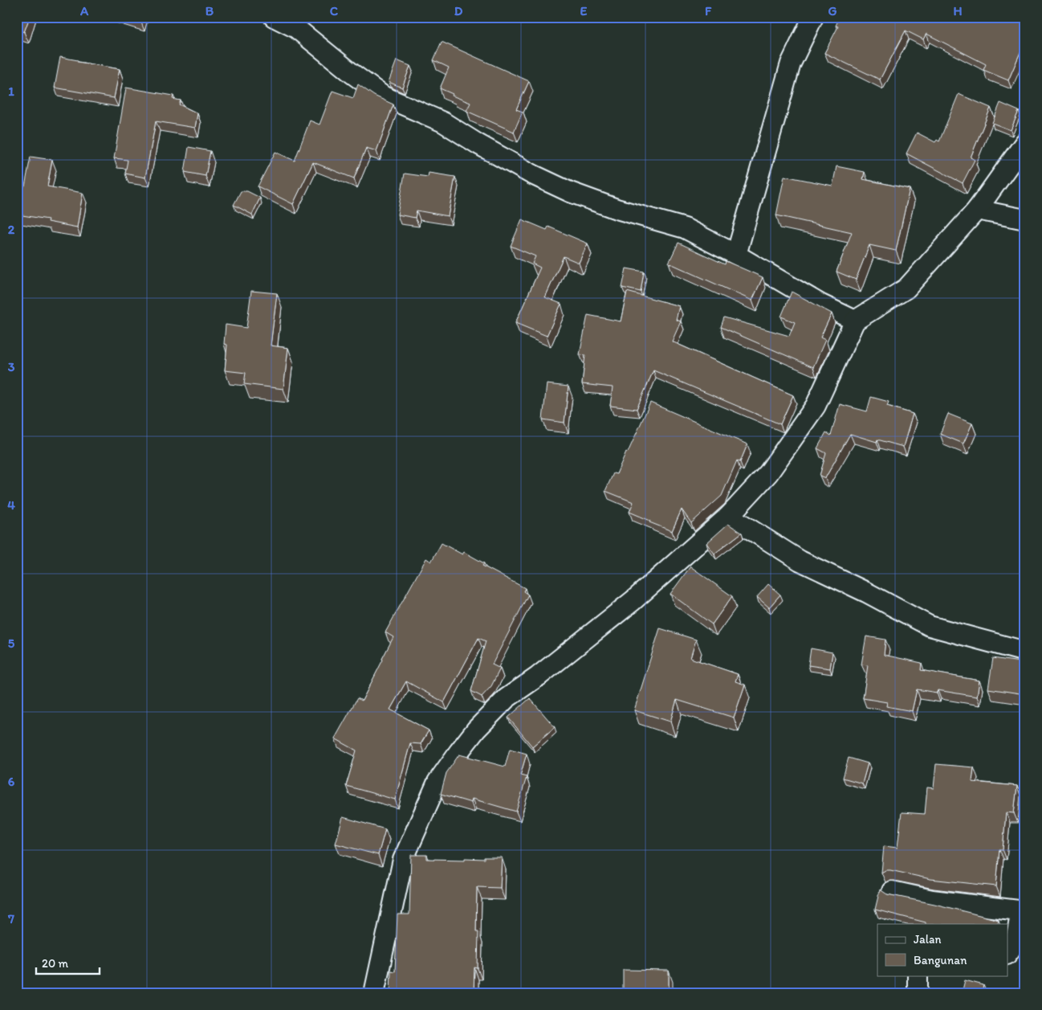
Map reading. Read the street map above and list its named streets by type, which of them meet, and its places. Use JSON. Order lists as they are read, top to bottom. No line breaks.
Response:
{"legend":["Jalan","Bangunan"],"scale_bar":"20 m","grid":{"columns":["A","B","C","D","E","F","G","H"],"rows":["1","2","3","4","5","6","7"]}}
